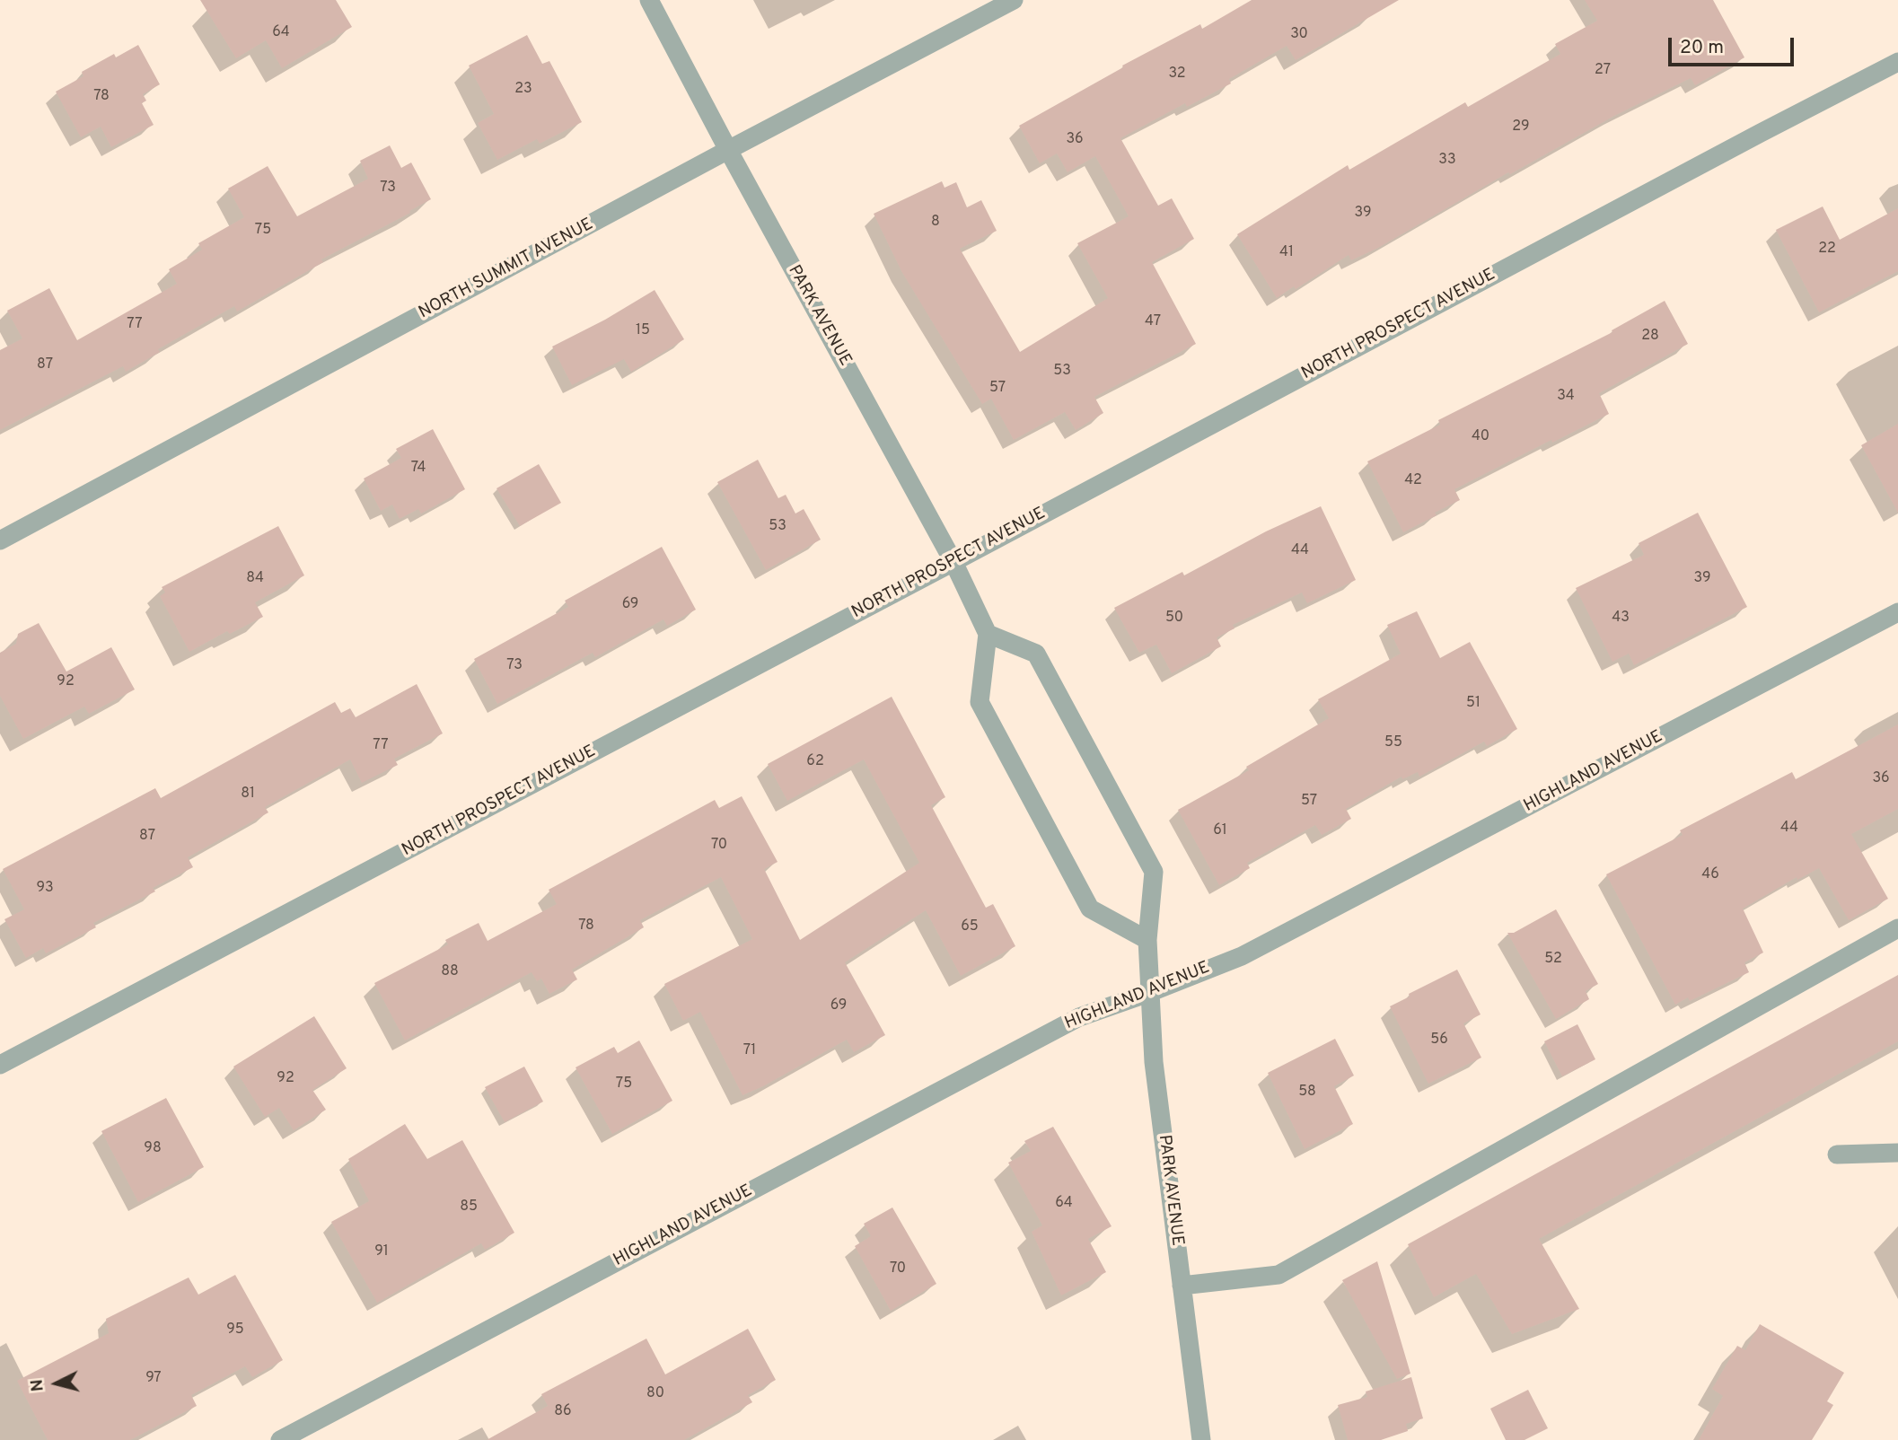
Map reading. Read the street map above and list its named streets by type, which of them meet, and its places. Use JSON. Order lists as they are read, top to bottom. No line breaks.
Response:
{"streets":{"street":["NORTH SUMMIT AVENUE","PARK AVENUE","NORTH PROSPECT AVENUE","HIGHLAND AVENUE"]},"crossings":[["NORTH SUMMIT AVENUE","PARK AVENUE"],["PARK AVENUE","NORTH PROSPECT AVENUE"],["PARK AVENUE","HIGHLAND AVENUE"]],"house_numbers":["64","30","27","32","23","78","29","36","33","73","39","8","75","22","41","47","77","15","28","87","53","57","34","40","74","42","53","44","84","39","69","50","43","73","92","51","55","77","62","36","81","57","44","61","87","70","46","93","78","65","52","88","69","56","71","92","75","58","98","64","85","91","70","95","97","80","86"],"scale_bar":"20 m","north":"left"}
